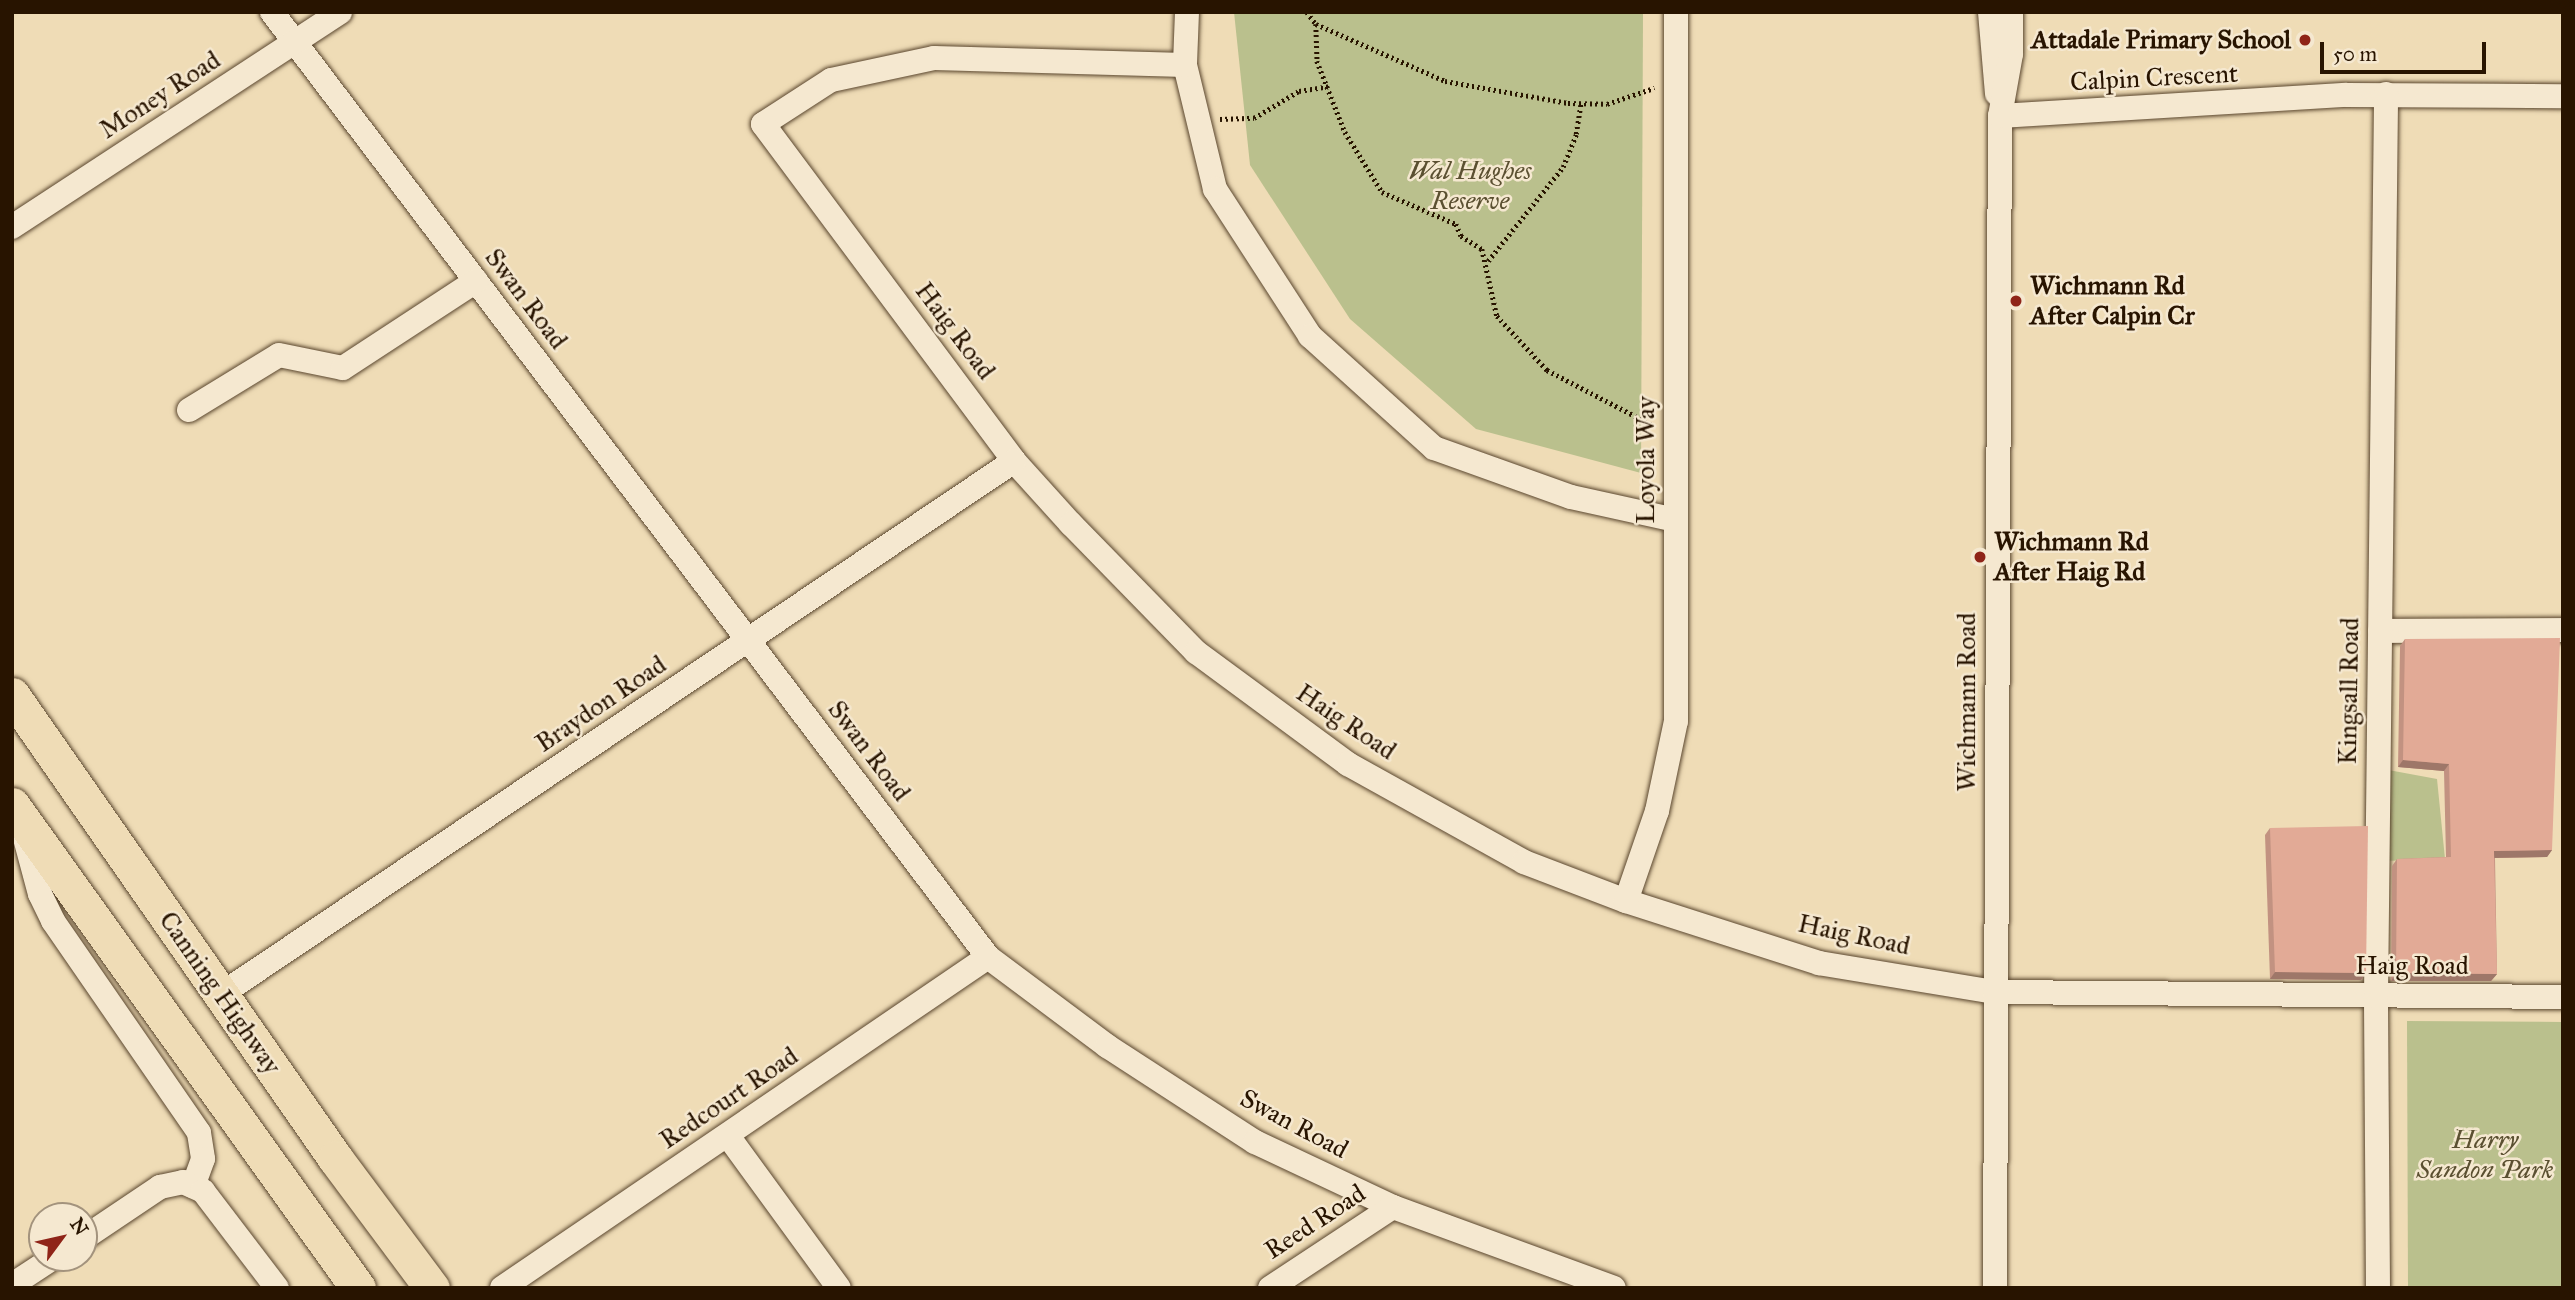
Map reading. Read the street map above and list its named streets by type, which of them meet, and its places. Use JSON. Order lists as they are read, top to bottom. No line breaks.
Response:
{"streets":{"highway":["Canning Highway"],"street":["Calpin Crescent","Money Road","Swan Road","Haig Road","Loyola Way","Kingsall Road","Wichmann Road","Braydon Road","Redcourt Road","Reed Road"]},"crossings":[["Calpin Crescent","Kingsall Road"],["Calpin Crescent","Wichmann Road"],["Money Road","Swan Road"],["Swan Road","Braydon Road"],["Swan Road","Redcourt Road"],["Swan Road","Reed Road"],["Haig Road","Loyola Way"],["Haig Road","Kingsall Road"],["Haig Road","Wichmann Road"],["Haig Road","Braydon Road"],["Braydon Road","Canning Highway"]],"parks":["Wal Hughes Reserve","Harry Sandon Park"],"places":["Attadale Primary School","Wichmann Rd After Calpin Cr","Wichmann Rd After Haig Rd"],"scale_bar":"50 m","north":"top right"}
